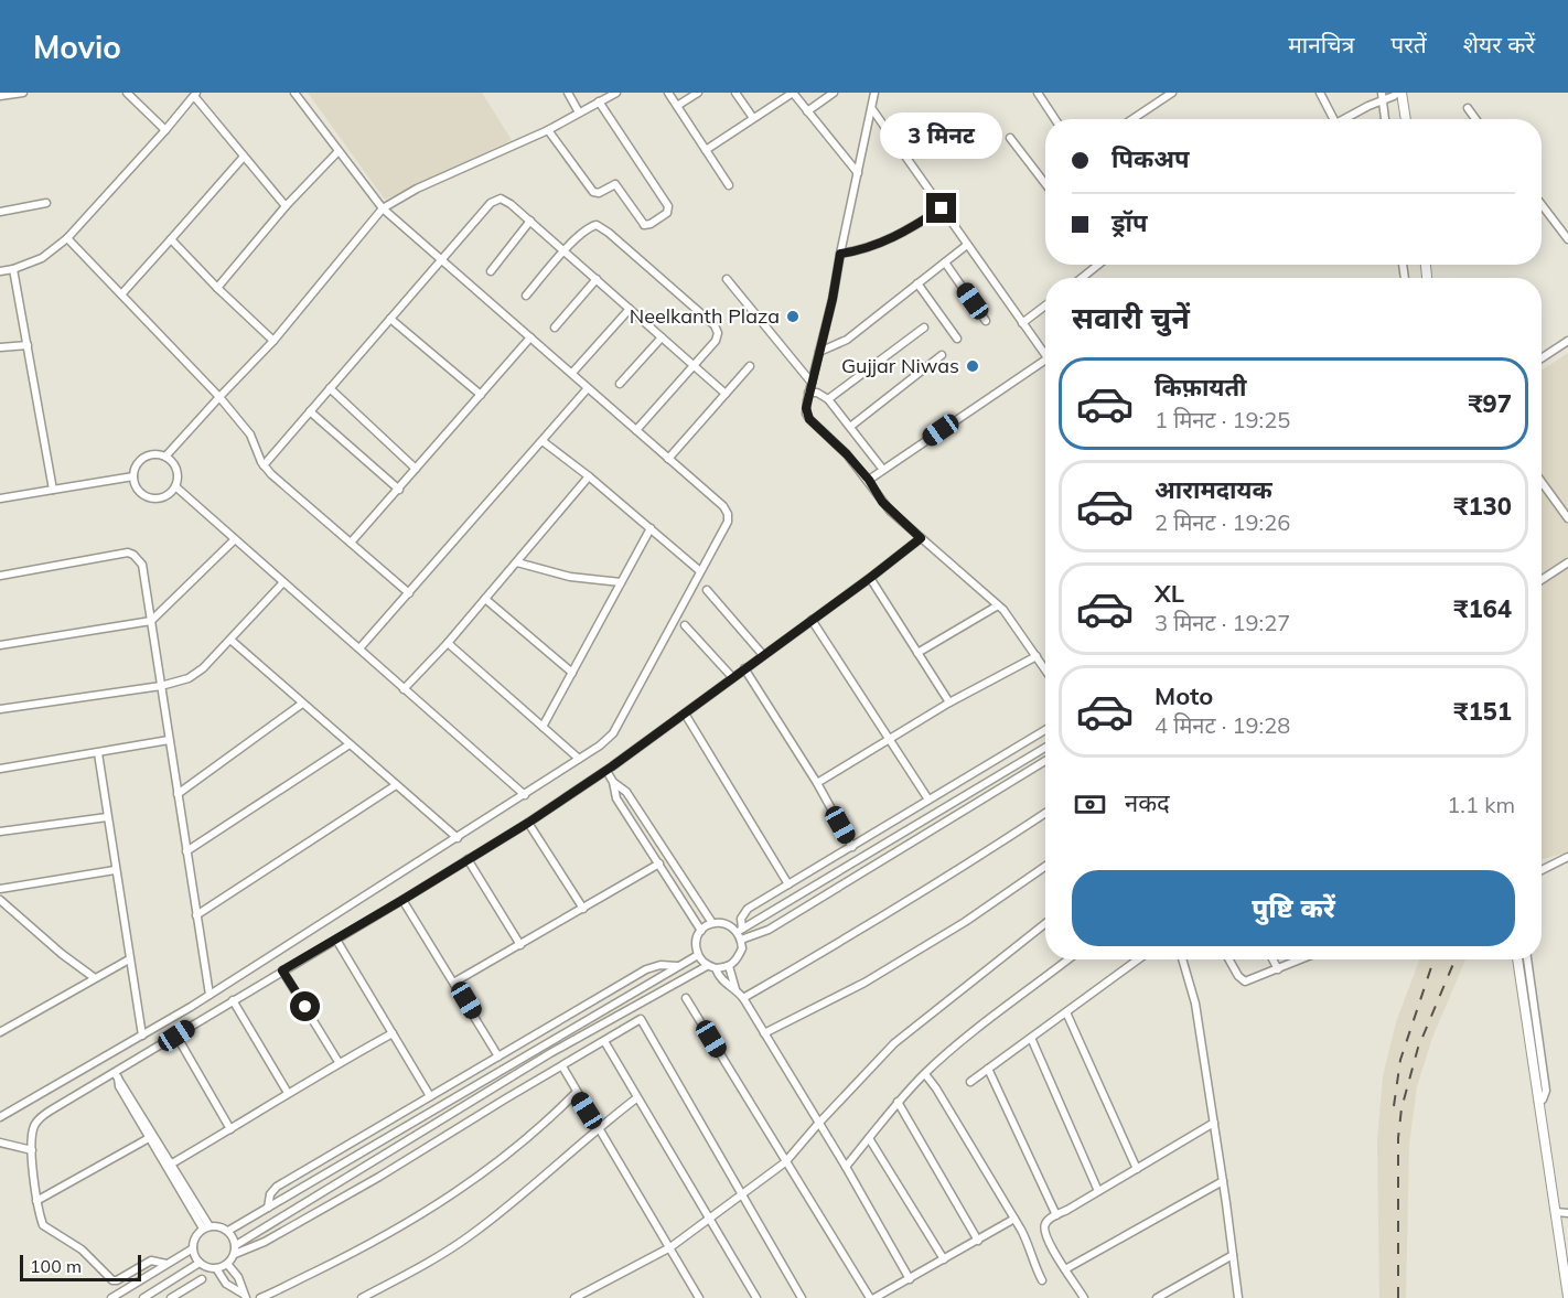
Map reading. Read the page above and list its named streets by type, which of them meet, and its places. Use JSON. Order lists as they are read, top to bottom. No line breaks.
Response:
{"places":["Neelkanth Plaza","Gujjar Niwas"],"scale_bar":"100 m","page":{"header":"Movio","nav":["मानचित्र","परतें","शेयर करें"],"bubble":"3 मिनट","banner":["पिकअप","ड्रॉप"],"heading":"सवारी चुनें","list":[{"name":"किफ़ायती","note":"1 मिनट · 19:25","value":"₹97"},{"name":"आरामदायक","note":"2 मिनट · 19:26","value":"₹130"},{"name":"XL","note":"3 मिनट · 19:27","value":"₹164"},{"name":"Moto","note":"4 मिनट · 19:28","value":"₹151"}],"pay":["नकद","1.1 km"],"buttons":"पुष्टि करें","scale":"100 m"}}
